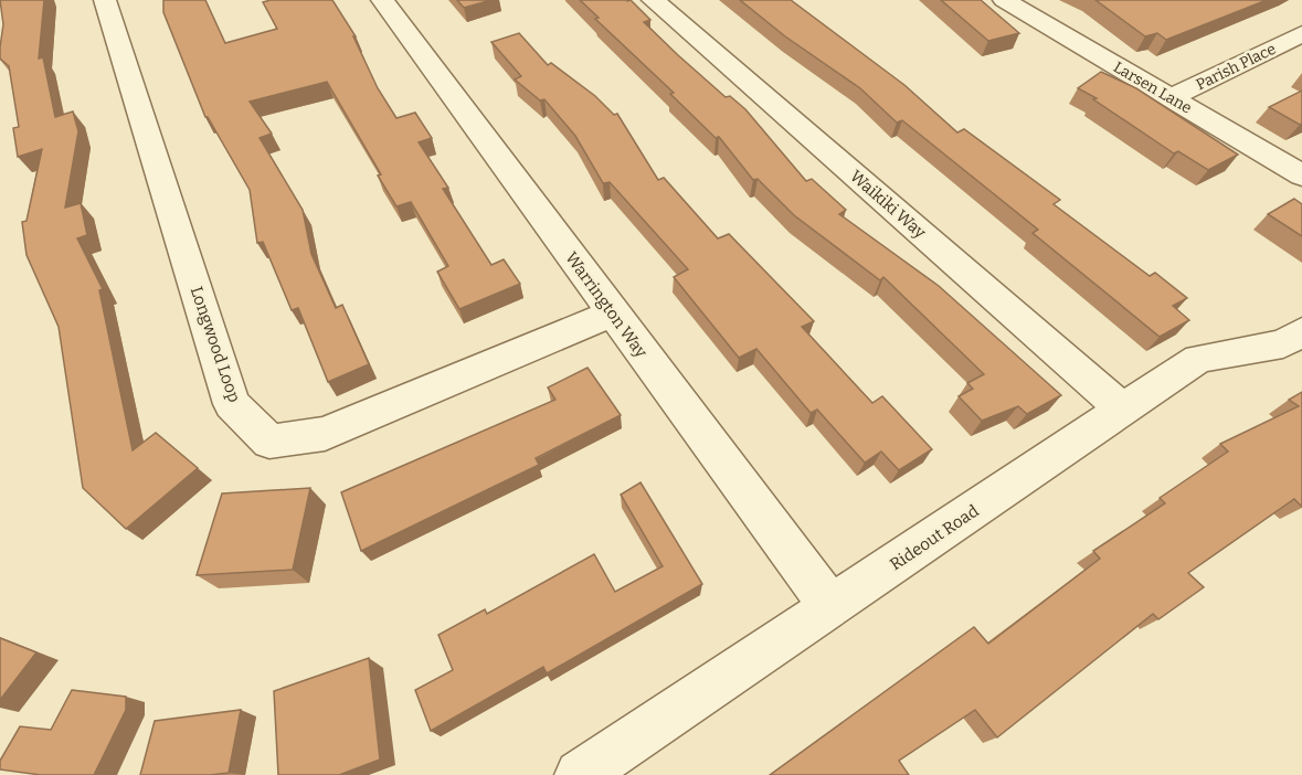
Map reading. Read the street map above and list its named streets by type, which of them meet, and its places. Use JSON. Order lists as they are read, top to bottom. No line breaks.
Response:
{"streets":{"street":["Parish Place","Larsen Lane","Waikiki Way","Warrington Way","Longwood Loop","Rideout Road"]},"crossings":[["Parish Place","Larsen Lane"],["Waikiki Way","Rideout Road"],["Warrington Way","Longwood Loop"],["Warrington Way","Rideout Road"]]}
